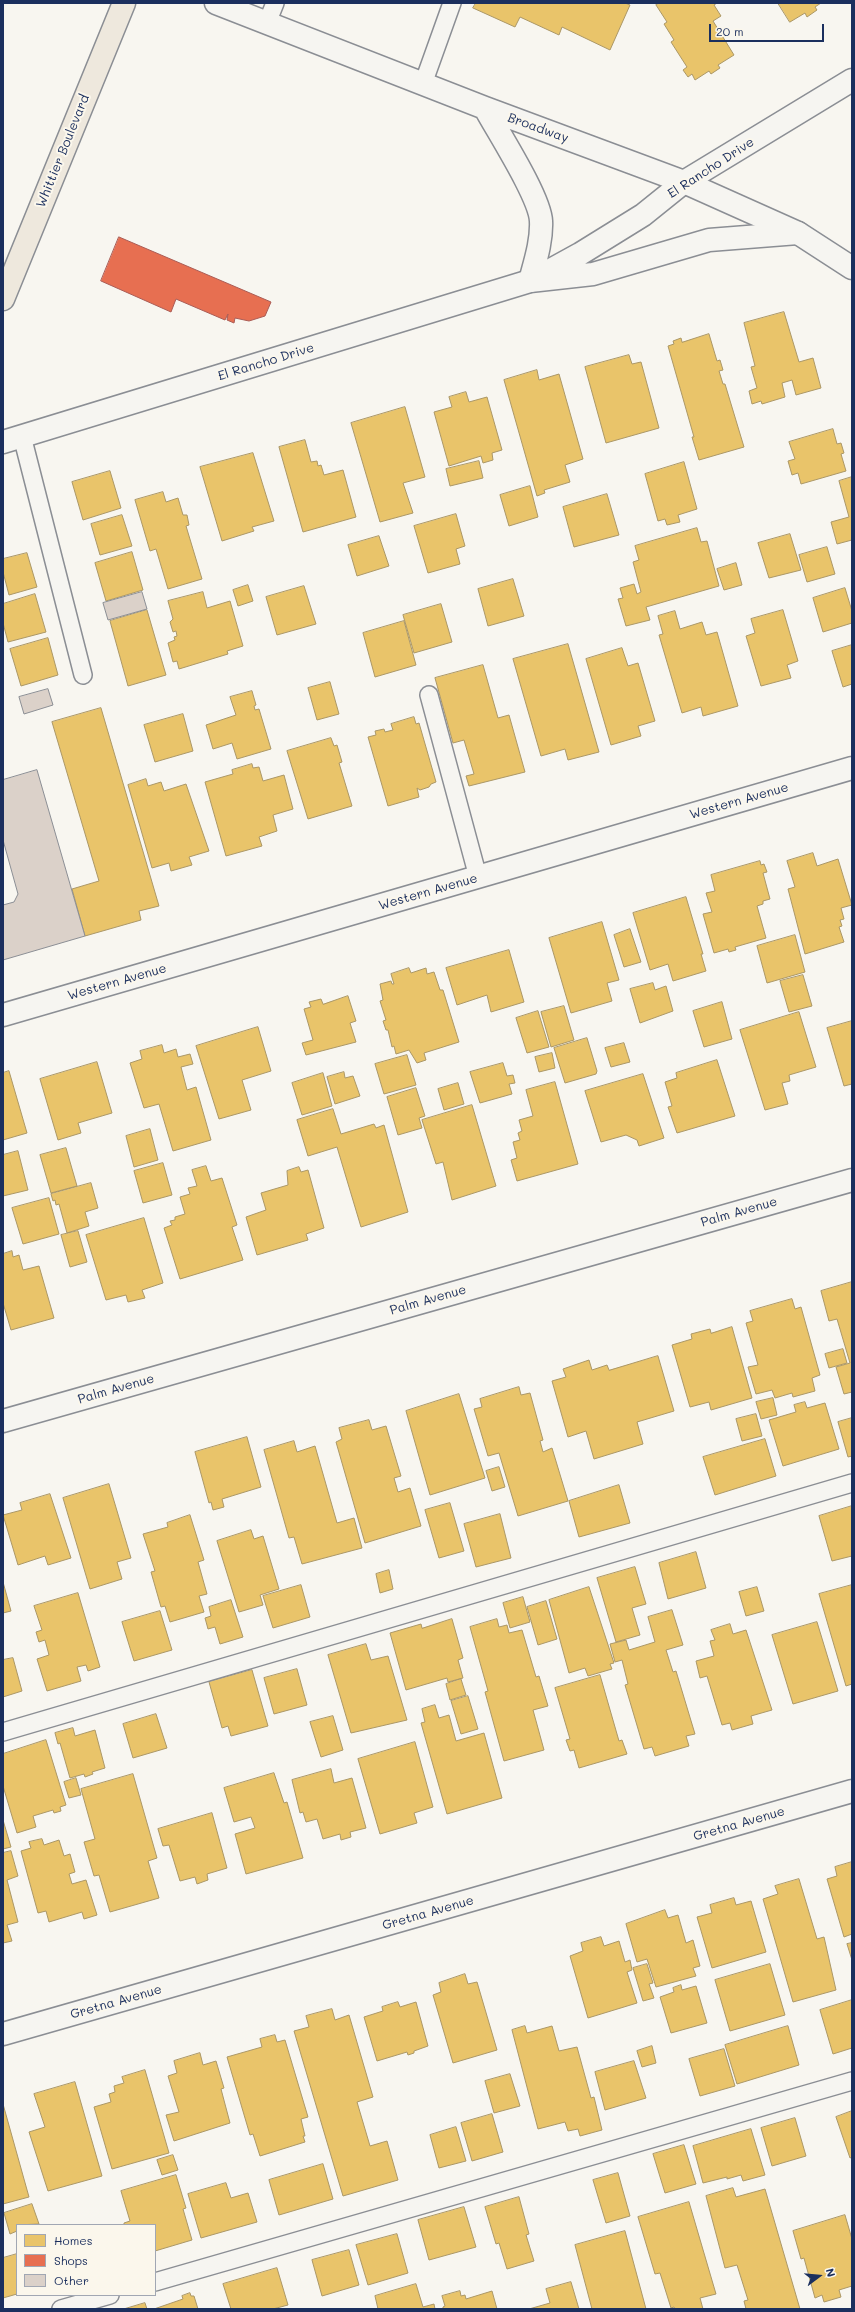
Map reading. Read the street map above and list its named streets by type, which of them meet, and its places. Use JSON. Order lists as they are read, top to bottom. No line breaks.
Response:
{"streets":{"main road":["Whittier Boulevard"],"street":["Broadway","El Rancho Drive","Western Avenue","Palm Avenue","Gretna Avenue"]},"crossings":[["Broadway","El Rancho Drive"]],"legend":["Homes","Shops","Other"],"scale_bar":"20 m","north":"right"}
